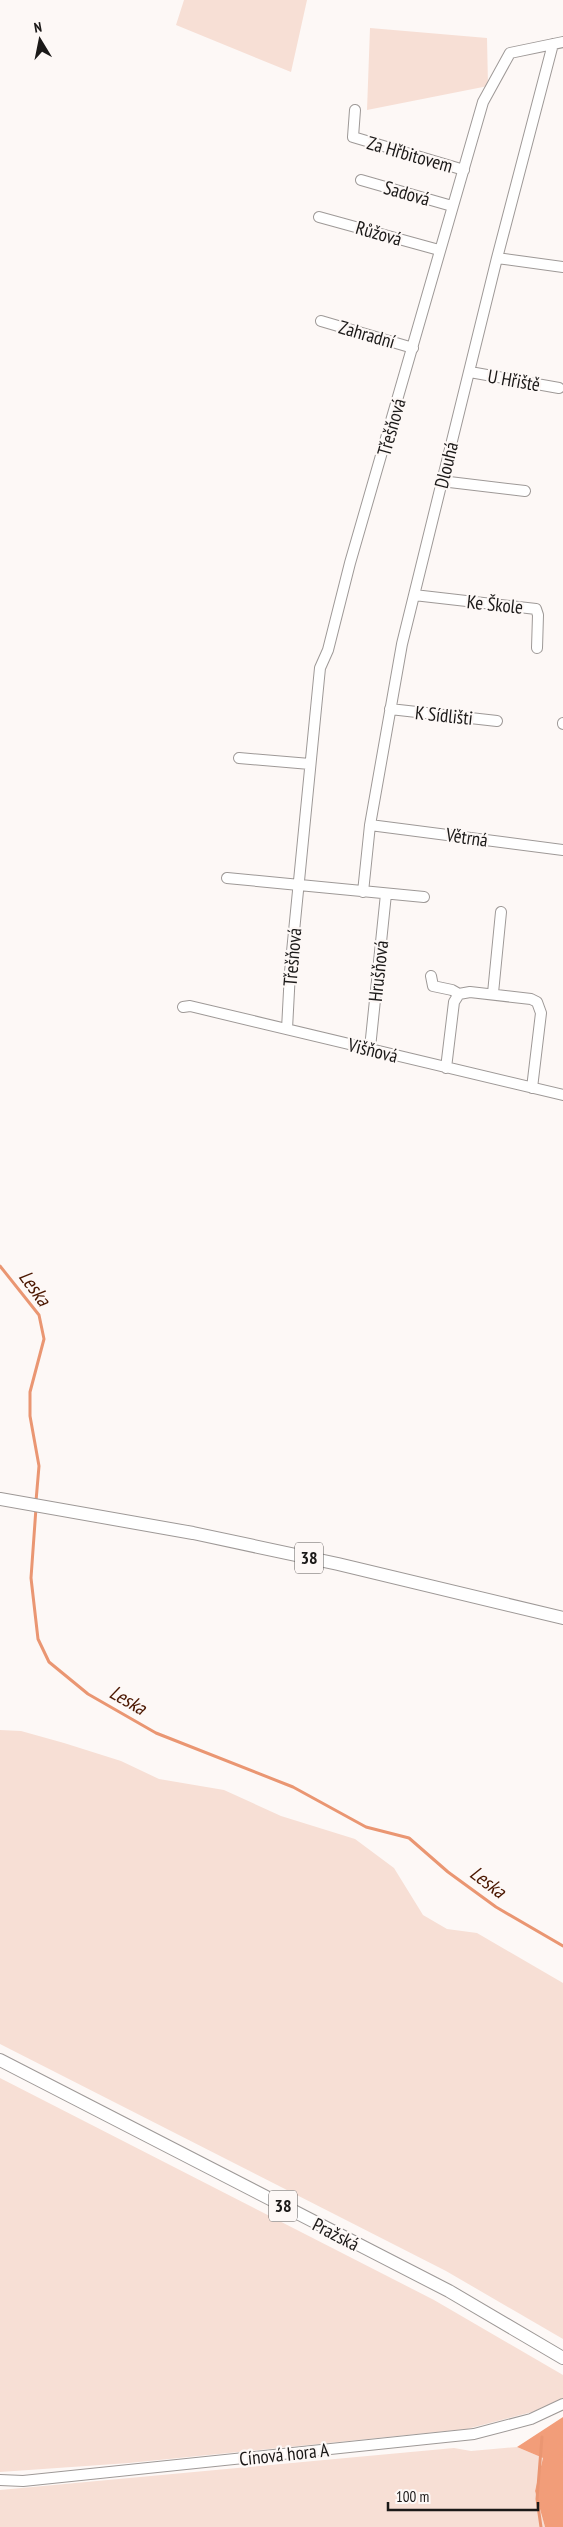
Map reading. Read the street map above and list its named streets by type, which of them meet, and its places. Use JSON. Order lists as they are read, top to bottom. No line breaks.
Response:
{"streets":{"main road":["38","Pražská"],"street":["Za Hřbitovem","Sadová","Růžová","Zahradní","U Hřiště","Třešňová","Dlouhá","Ke Škole","K Sídlišti","Větrná","Hrušňová","Višňová","Cínová hora A"]},"crossings":[["Za Hřbitovem","Třešňová"],["Sadová","Třešňová"],["Růžová","Třešňová"],["Zahradní","Třešňová"],["U Hřiště","Dlouhá"],["Třešňová","Dlouhá"],["Třešňová","Višňová"],["Dlouhá","Ke Škole"],["Dlouhá","K Sídlišti"],["Dlouhá","Větrná"],["Hrušňová","Višňová"]],"water":["Leska"],"scale_bar":"100 m","north":"top"}
